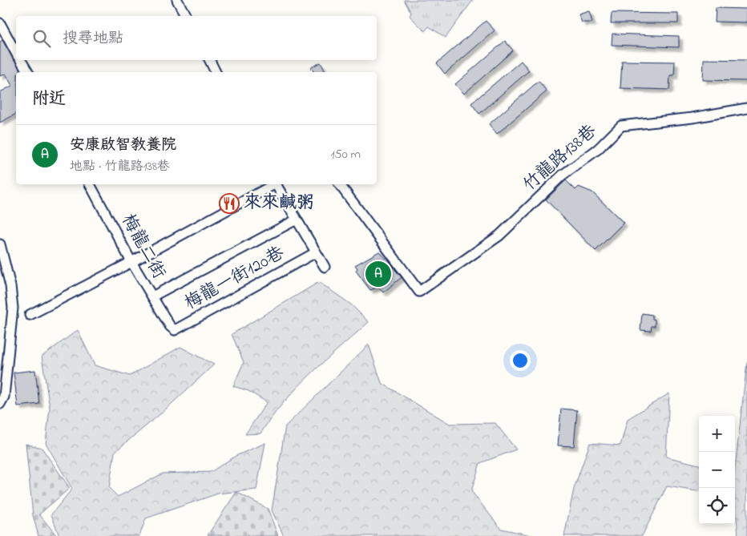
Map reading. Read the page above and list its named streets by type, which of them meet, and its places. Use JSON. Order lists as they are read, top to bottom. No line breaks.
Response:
{"streets":{"street":["竹龍路138巷","梅龍二街","梅龍一街120巷"]},"crossings":[["梅龍二街","梅龍一街120巷"]],"places":{"restaurant":["來來鹹粥"]},"page":{"search":"搜尋地點","heading":"附近","list":[{"mark":"A","name":"安康啟智教養院","note":"地點 · 竹龍路138巷","value":"150 m"}],"pins":"A","map_buttons":["+","−"]}}
